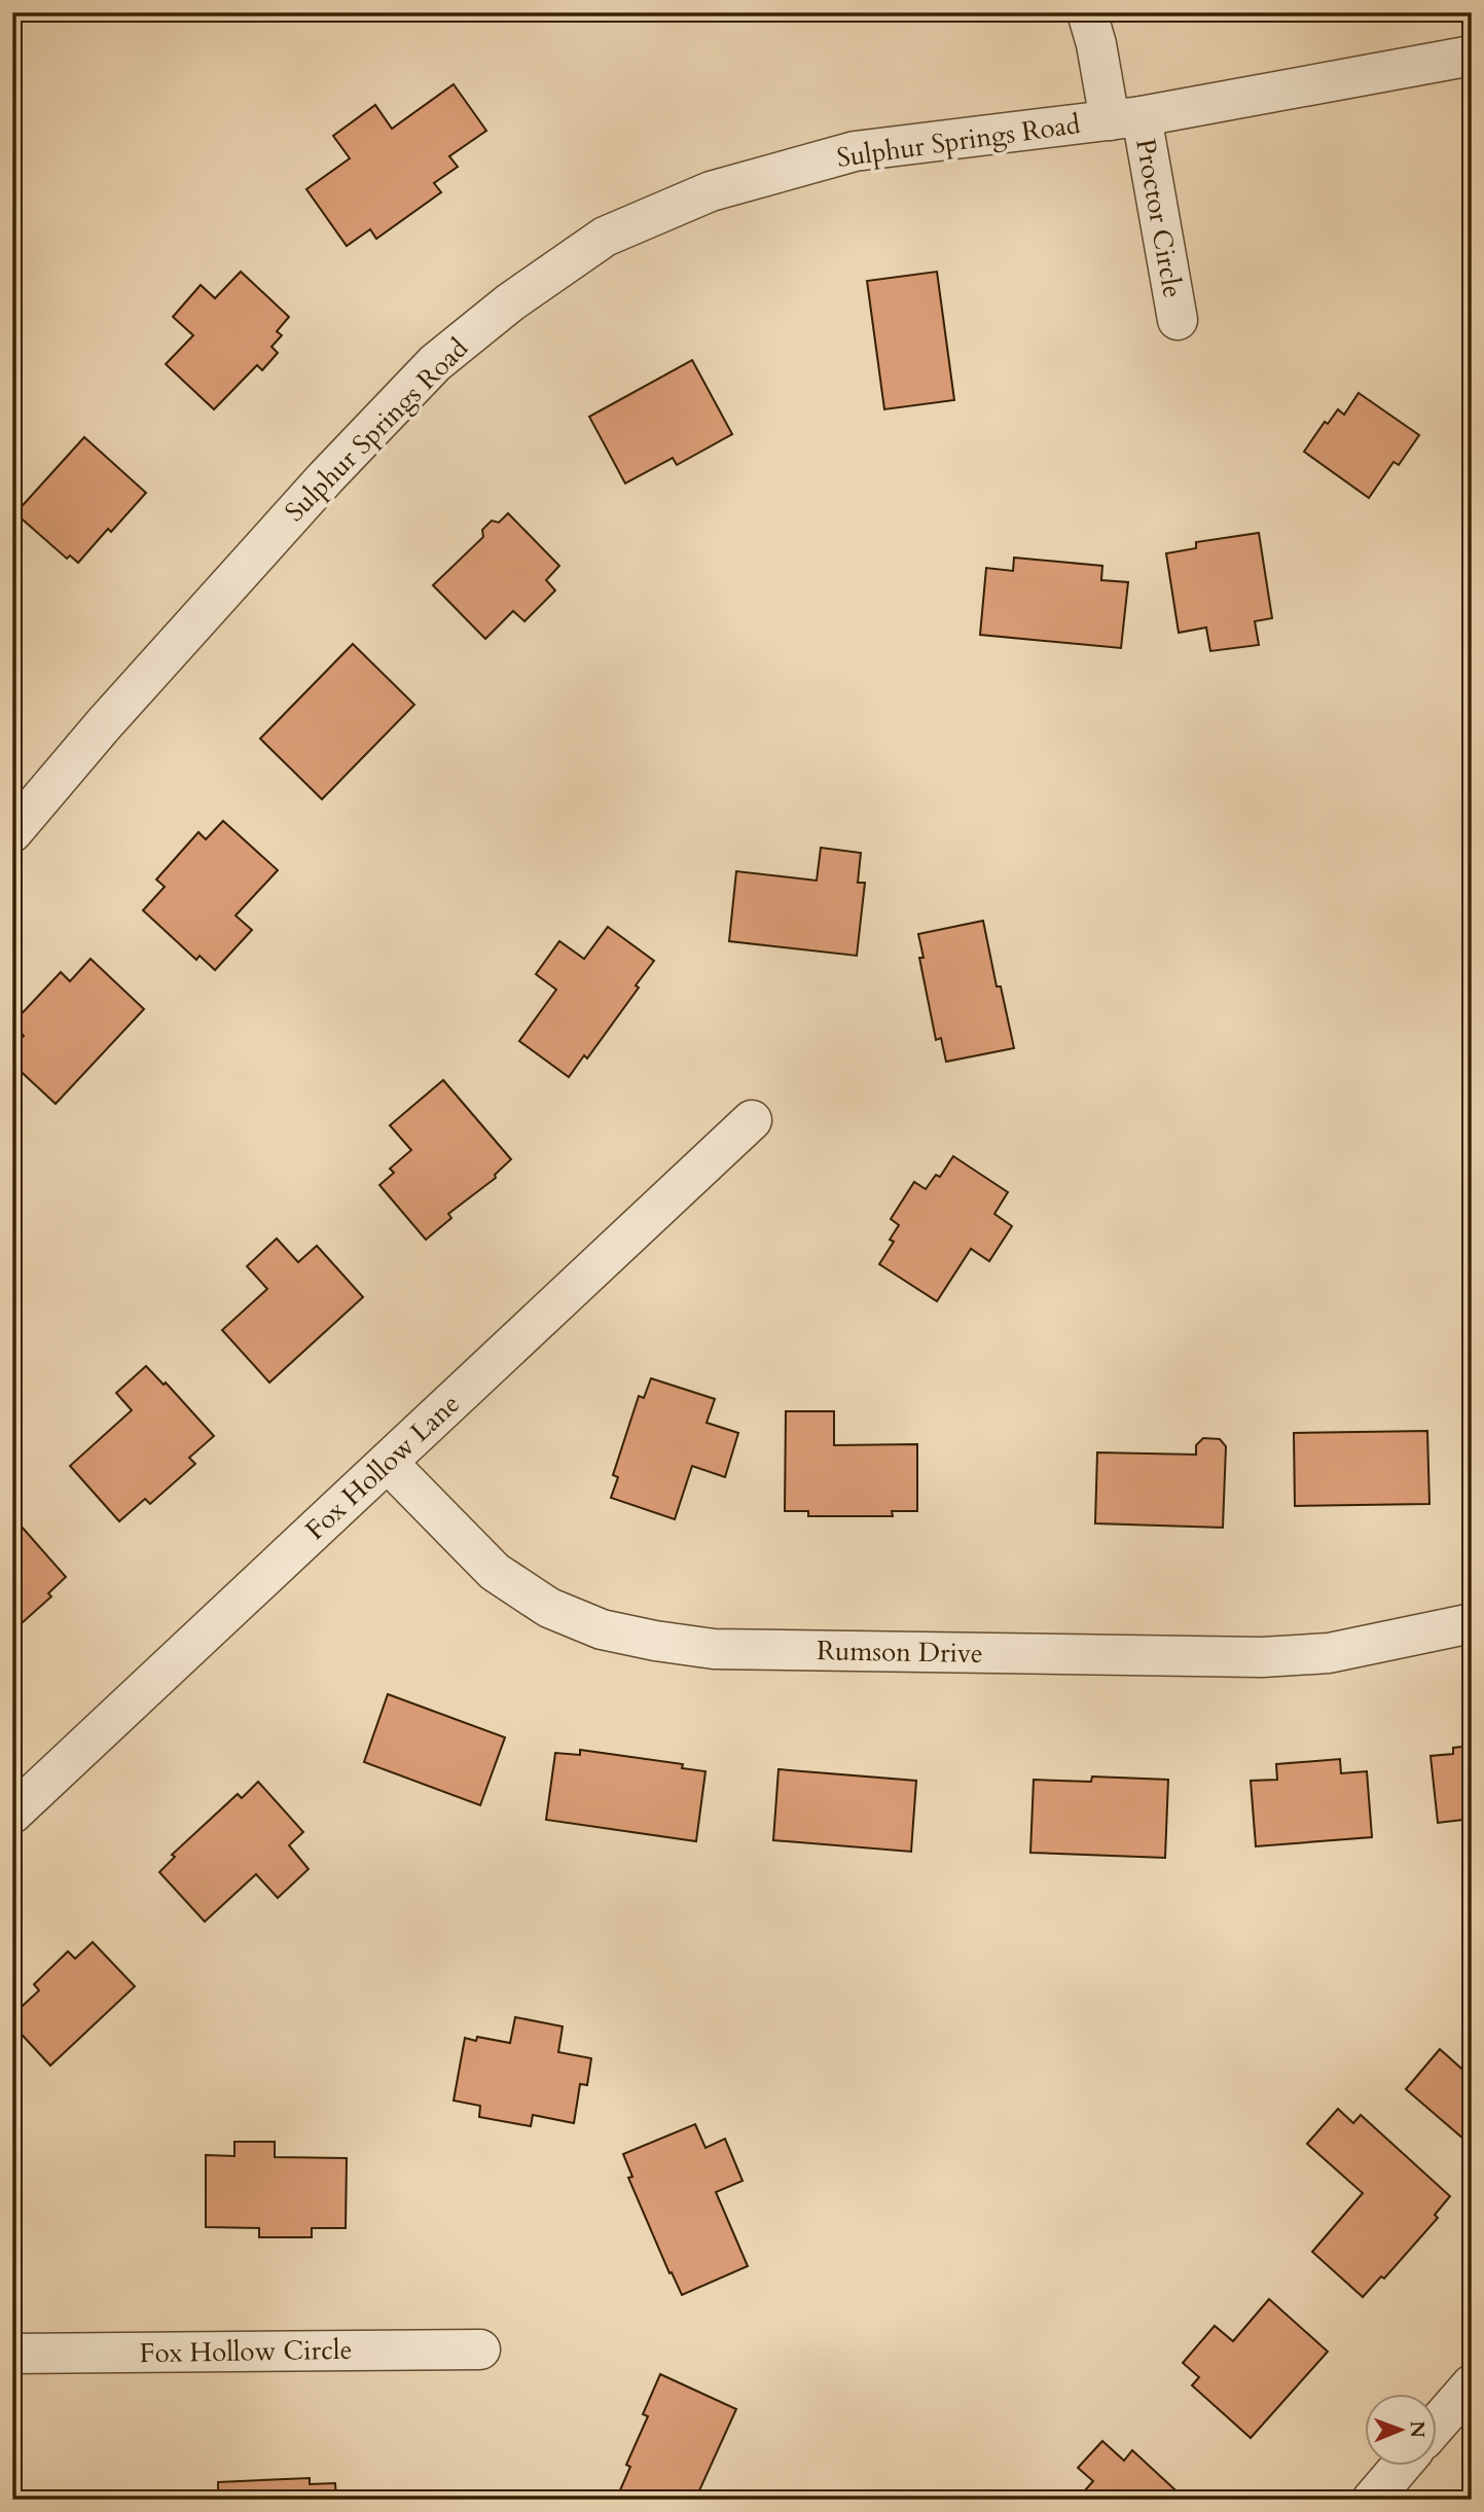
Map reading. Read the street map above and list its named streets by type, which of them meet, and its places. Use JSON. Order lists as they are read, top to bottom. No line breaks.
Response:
{"streets":{"street":["Sulphur Springs Road","Proctor Circle","Fox Hollow Lane","Rumson Drive","Fox Hollow Circle"]},"crossings":[["Sulphur Springs Road","Proctor Circle"],["Fox Hollow Lane","Rumson Drive"]],"north":"right"}
